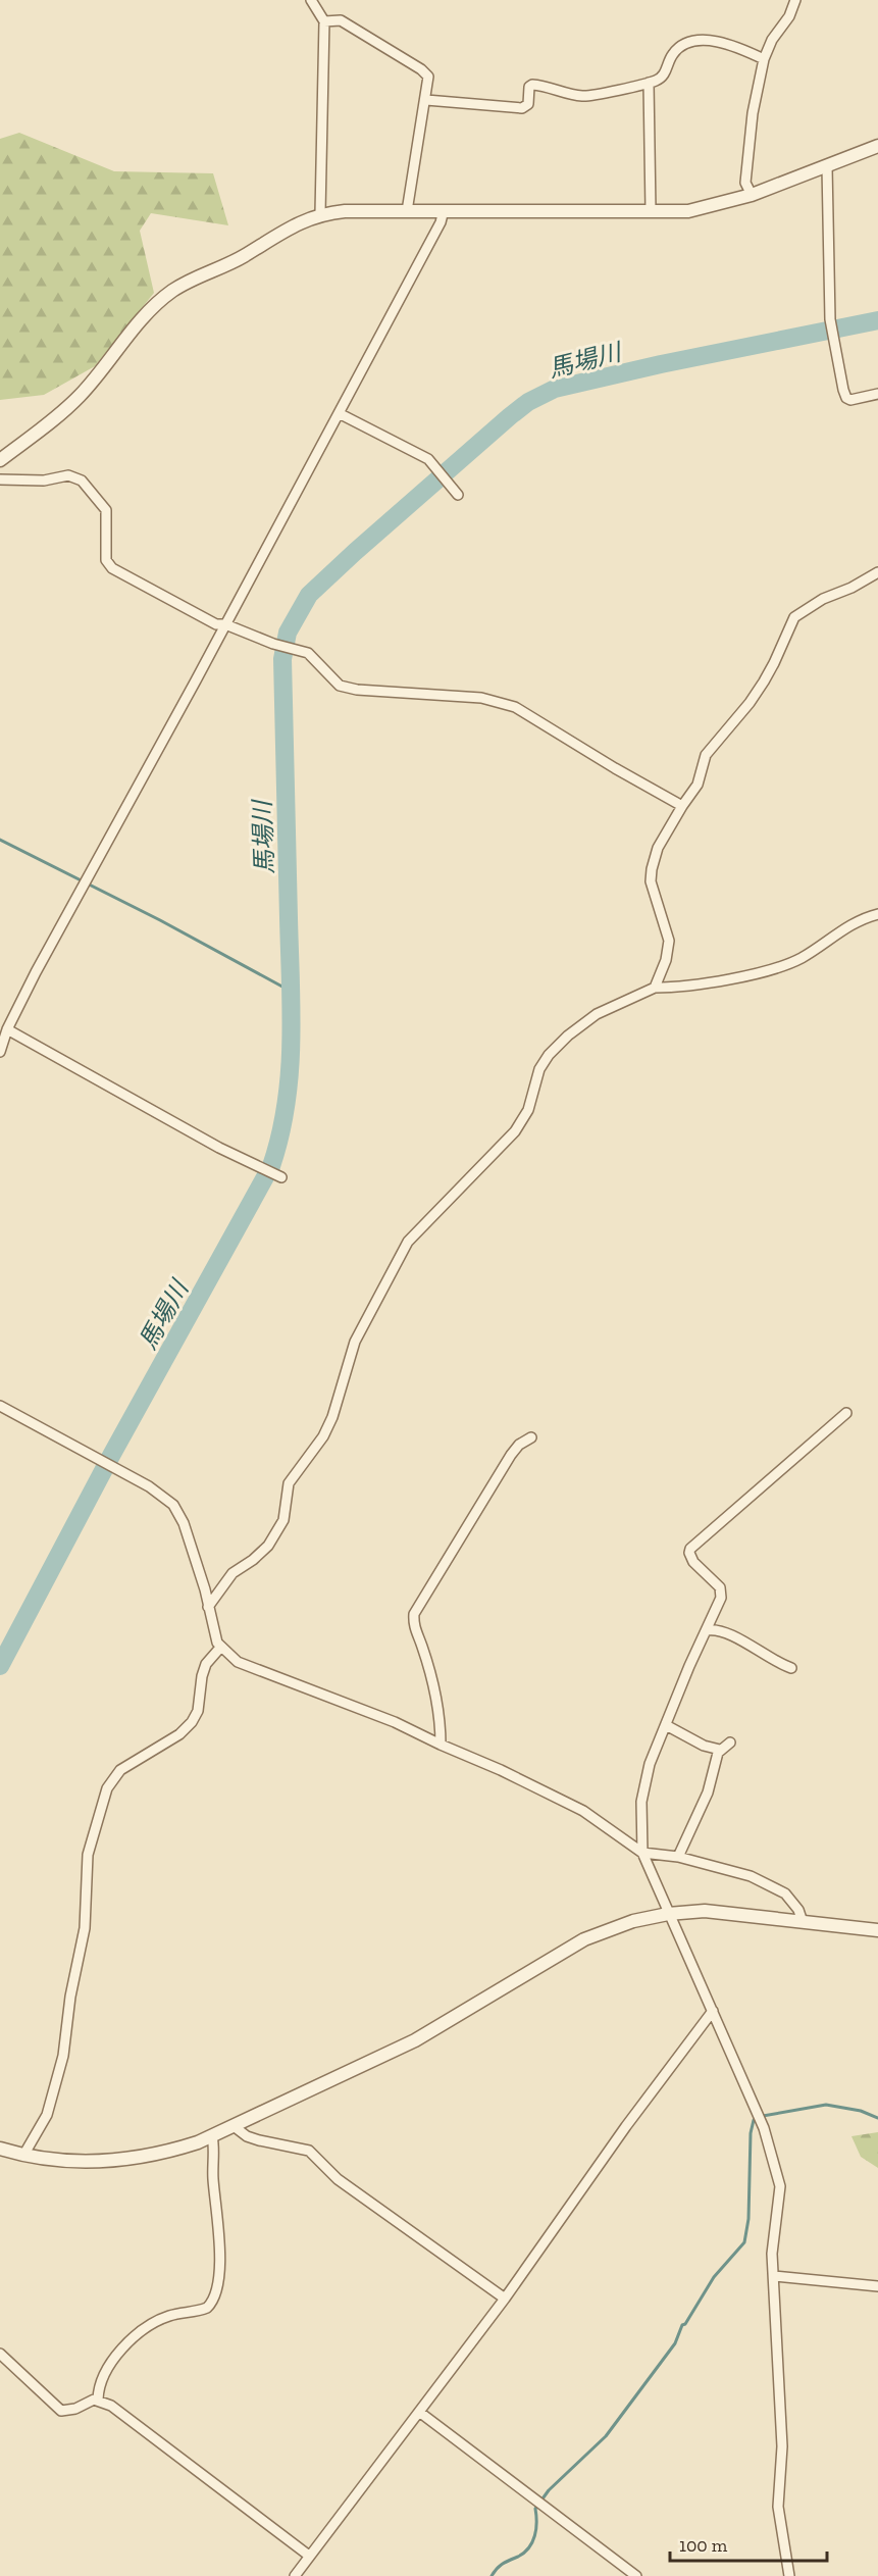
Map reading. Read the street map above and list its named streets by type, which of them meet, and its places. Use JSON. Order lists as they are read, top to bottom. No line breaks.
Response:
{"water":["馬場川"],"scale_bar":"100 m"}
